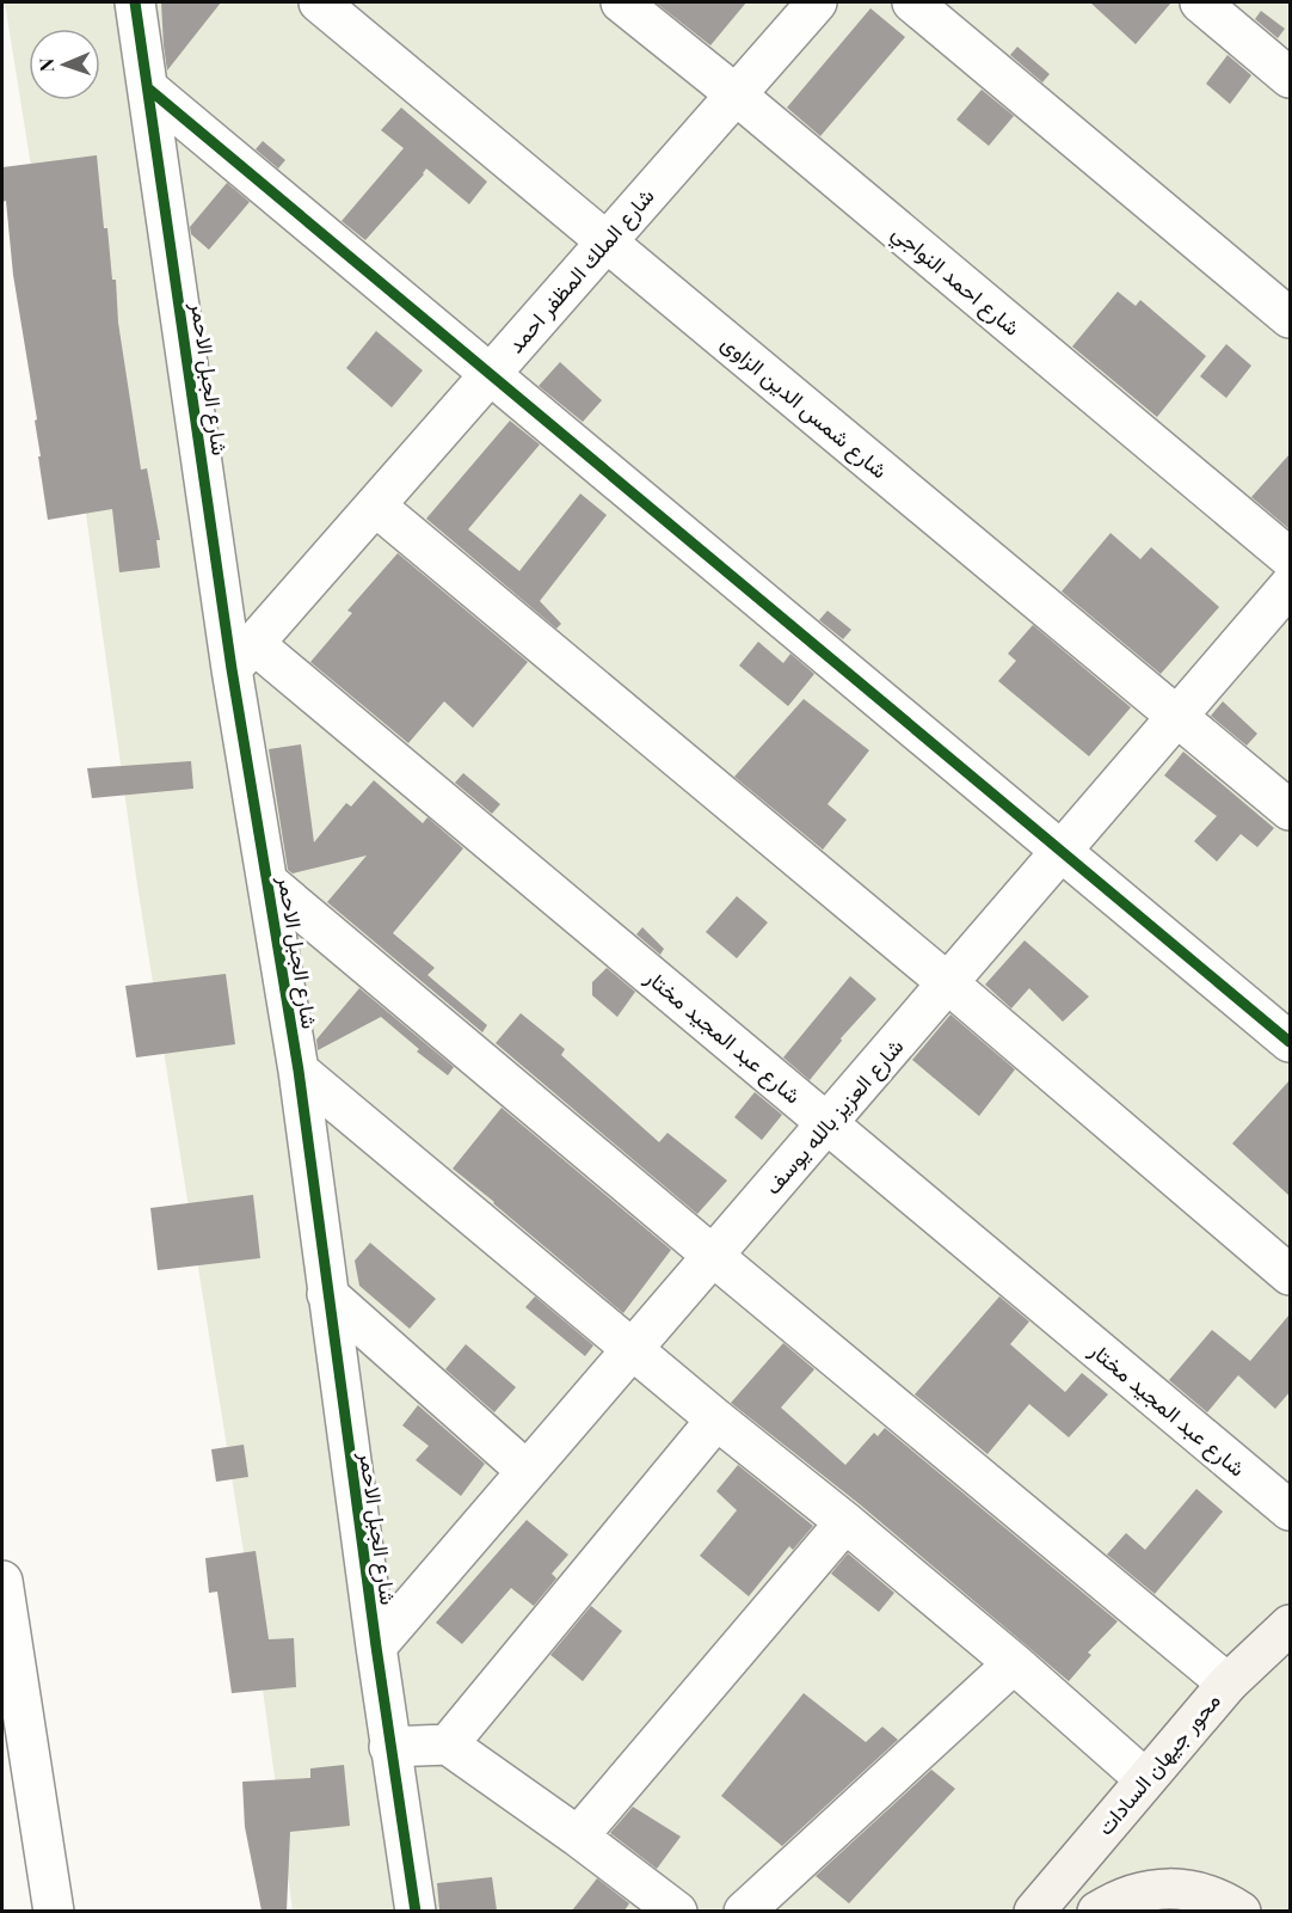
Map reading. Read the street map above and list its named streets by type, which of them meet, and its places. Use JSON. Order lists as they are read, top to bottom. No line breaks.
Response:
{"streets":{"main road":["محور جيهان السادات"],"street":["شارع الملك المظفر احمد","شارع احمد النواجي","شارع الجبل الاحمر","شارع شمس الدين الزاوى","شارع عبد المجيد مختار","شارع العزيز بالله يوسف"]},"crossings":[["شارع الملك المظفر احمد","شارع احمد النواجي"],["شارع الملك المظفر احمد","شارع الجبل الاحمر"],["شارع الملك المظفر احمد","شارع شمس الدين الزاوى"],["شارع الملك المظفر احمد","شارع عبد المجيد مختار"],["شارع الجبل الاحمر","شارع عبد المجيد مختار"],["شارع الجبل الاحمر","شارع العزيز بالله يوسف"],["شارع شمس الدين الزاوى","شارع العزيز بالله يوسف"],["شارع عبد المجيد مختار","شارع العزيز بالله يوسف"]],"north":"left"}
